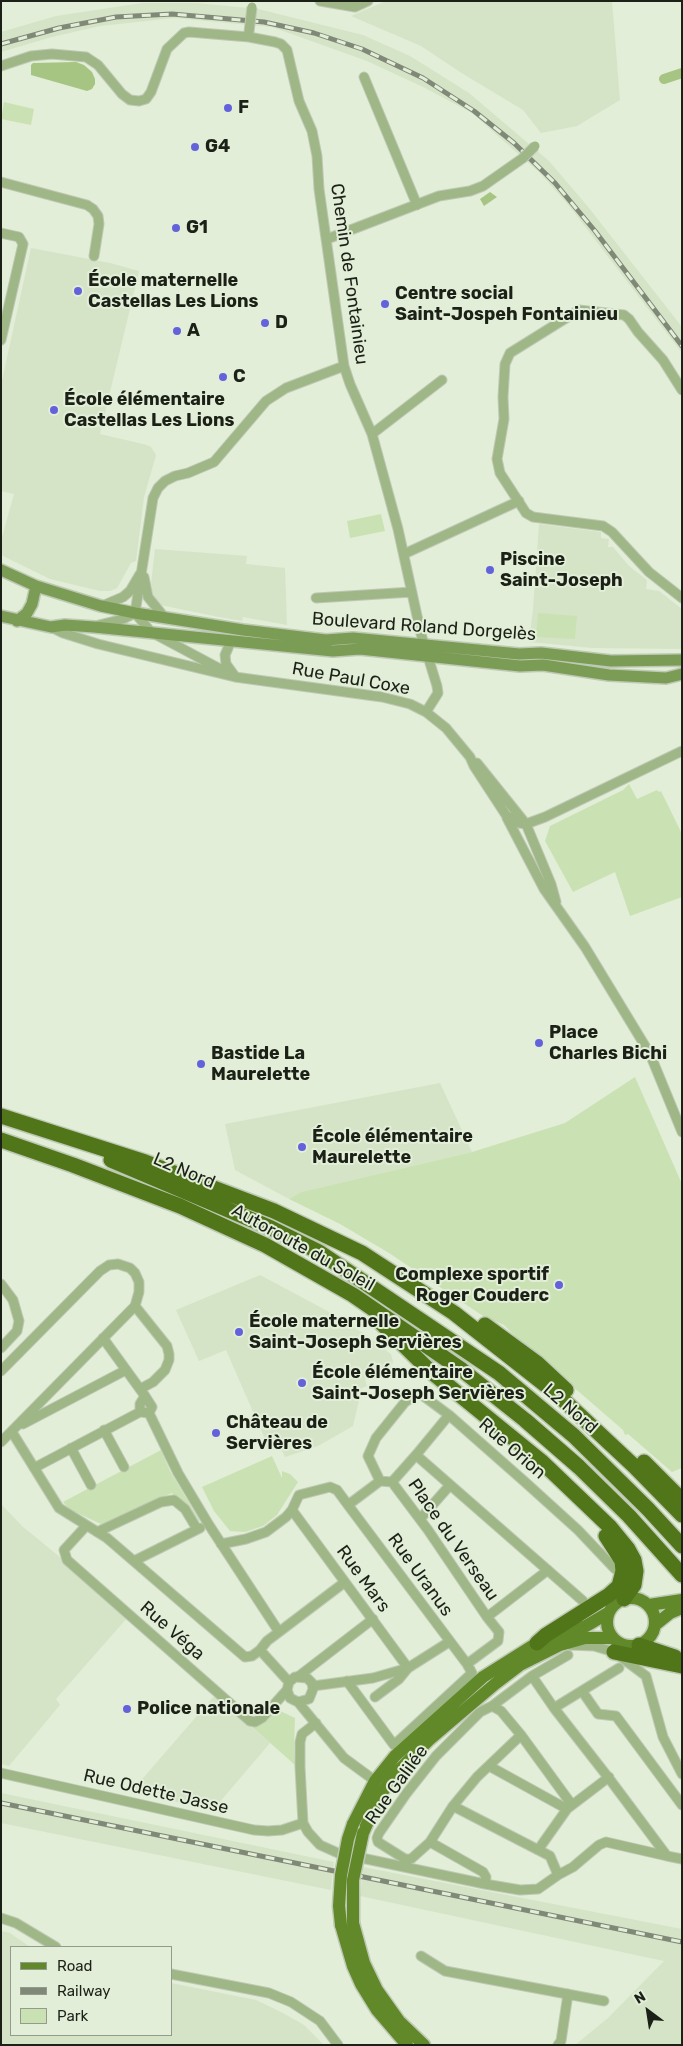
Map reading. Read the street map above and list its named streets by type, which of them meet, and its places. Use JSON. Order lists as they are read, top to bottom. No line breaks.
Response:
{"streets":{"highway":["L2 Nord","Autoroute du Soleil"],"main road":["Boulevard Roland Dorgelès"],"street":["Chemin de Fontainieu","Rue Paul Coxe","Rue Orion","Place du Verseau","Rue Uranus","Rue Mars","Rue Véga","Rue Galilée","Rue Odette Jasse"]},"crossings":[["Chemin de Fontainieu","Boulevard Roland Dorgelès"],["Chemin de Fontainieu","Rue Paul Coxe"],["Boulevard Roland Dorgelès","Rue Paul Coxe"],["L2 Nord","Autoroute du Soleil"],["Place du Verseau","Rue Uranus"],["Rue Uranus","Rue Mars"]],"places":["F","G4","G1","École maternelle Castellas Les Lions","Centre social Saint-Jospeh Fontainieu","D","A","C","École élémentaire Castellas Les Lions","Piscine Saint-Joseph","Place Charles Bichi","Bastide La Maurelette","École élémentaire Maurelette","Complexe sportif Roger Couderc","École maternelle Saint-Joseph Servières","École élémentaire Saint-Joseph Servières","Château de Servières","Police nationale"],"legend":["Road","Railway","Park"],"north":"top left"}
